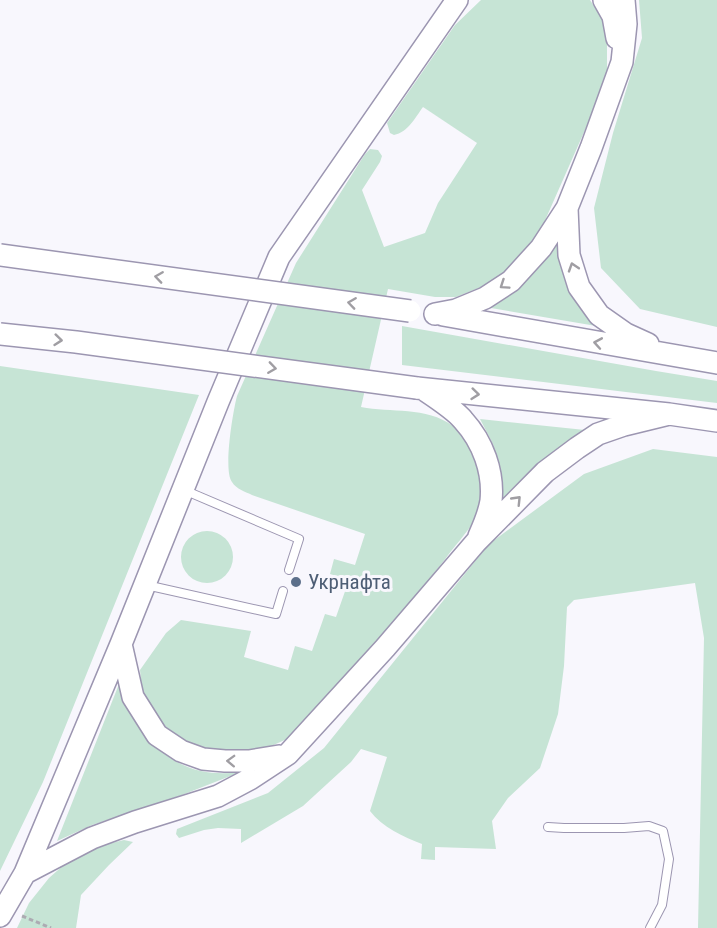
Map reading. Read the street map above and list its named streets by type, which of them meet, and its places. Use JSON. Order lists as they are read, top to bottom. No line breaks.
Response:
{"places":["Укрнафта"]}
